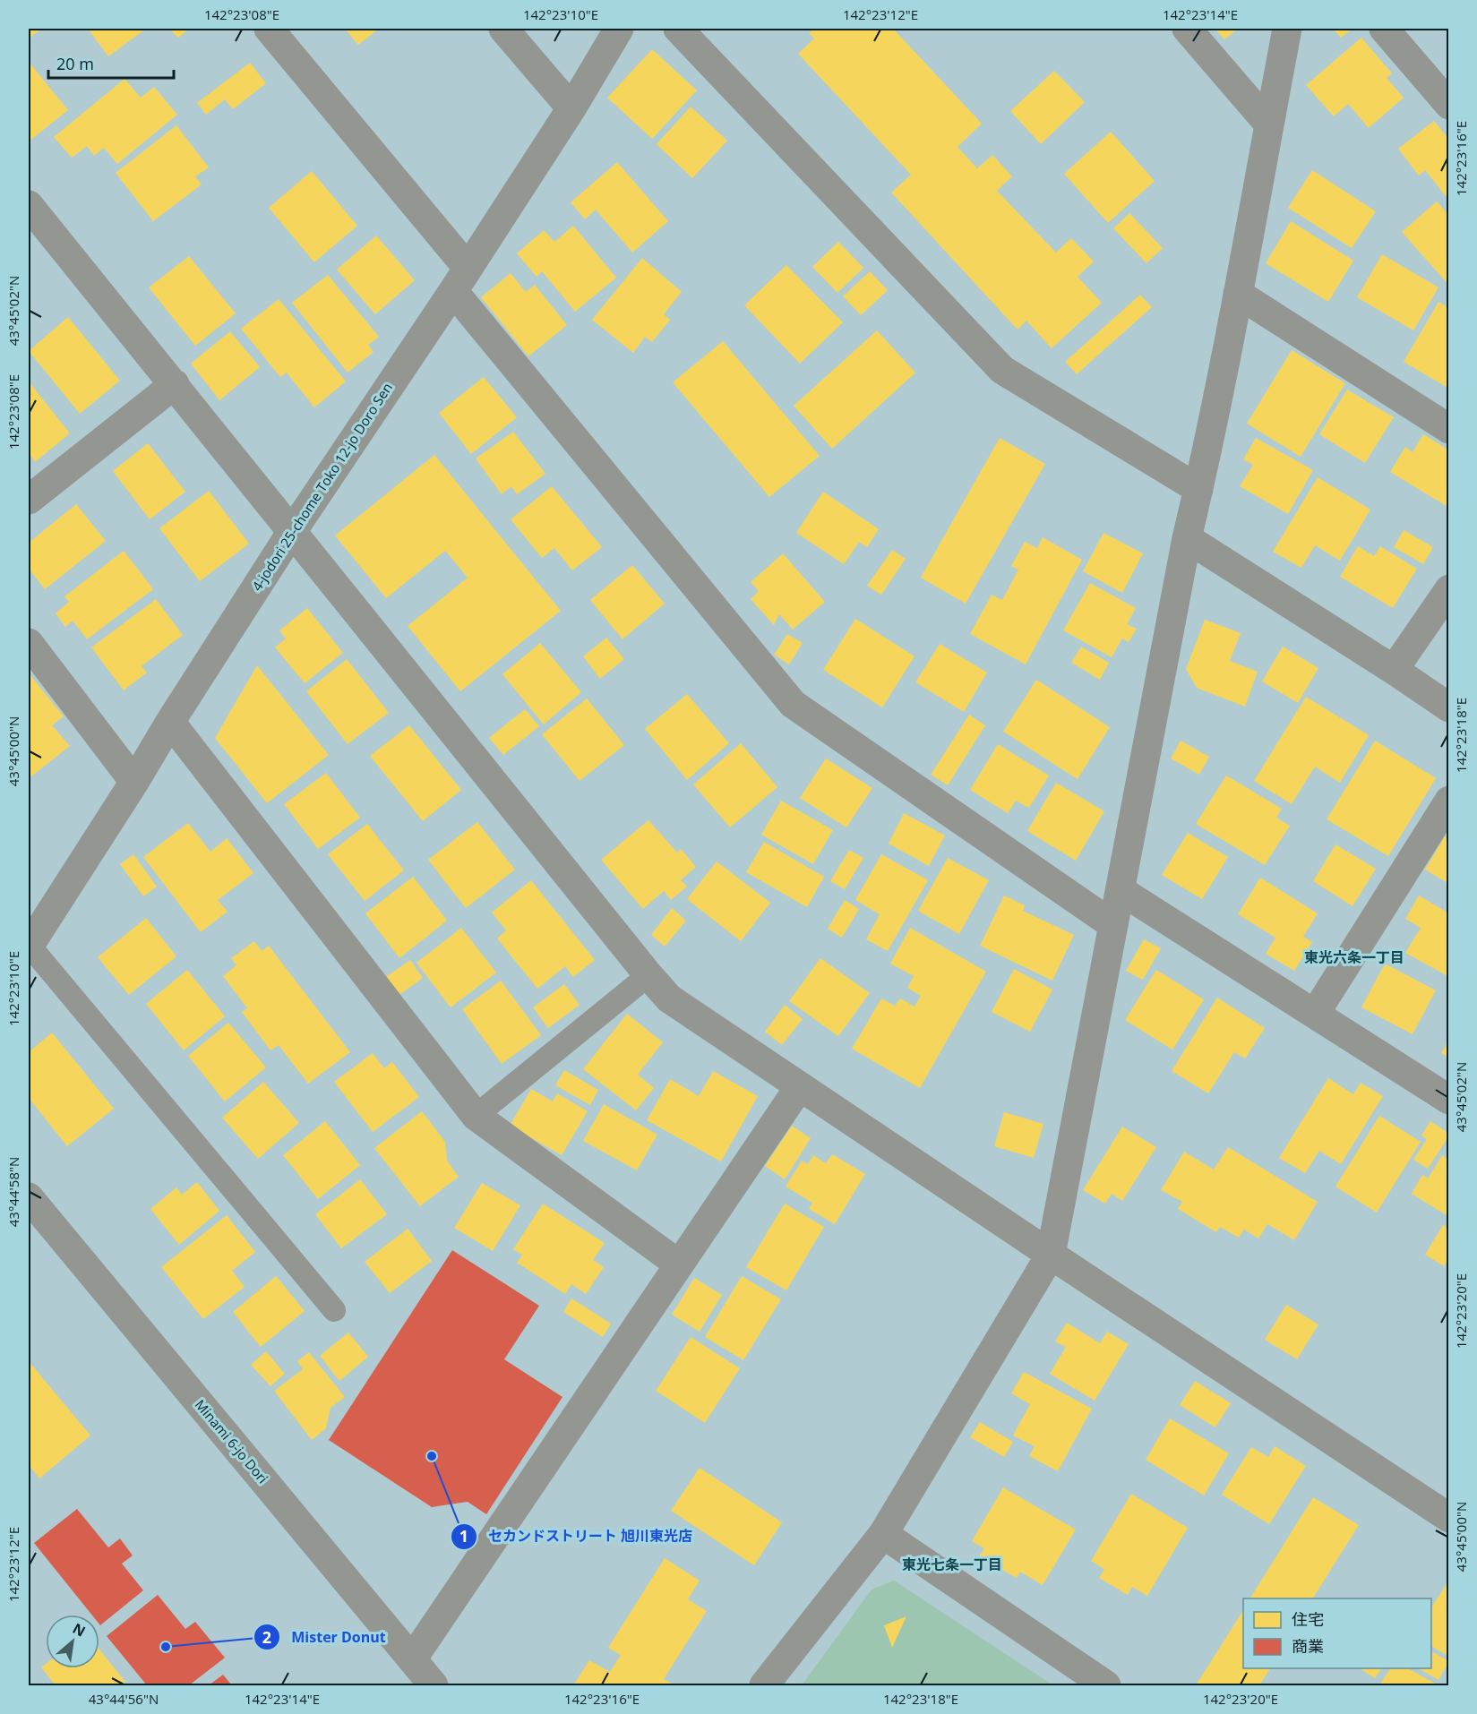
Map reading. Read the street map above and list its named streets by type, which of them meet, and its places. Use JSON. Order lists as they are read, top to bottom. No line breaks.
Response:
{"streets":{"street":["4-jodori 25-chome Toko 12-jo Doro Sen","Minami 6-jo Dori"]},"districts":["東光六条一丁目","東光七条一丁目"],"places":["セカンドストリート 旭川東光店","Mister Donut"],"legend":["住宅","商業"],"scale_bar":"20 m","north":"top right","coordinates":["142°23'08\"E","142°23'10\"E","142°23'12\"E","142°23'14\"E","142°23'16\"E","43°45'02\"N","142°23'18\"E","43°45'00\"N","43°44'58\"N","142°23'20\"E","43°44'56\"N"]}
